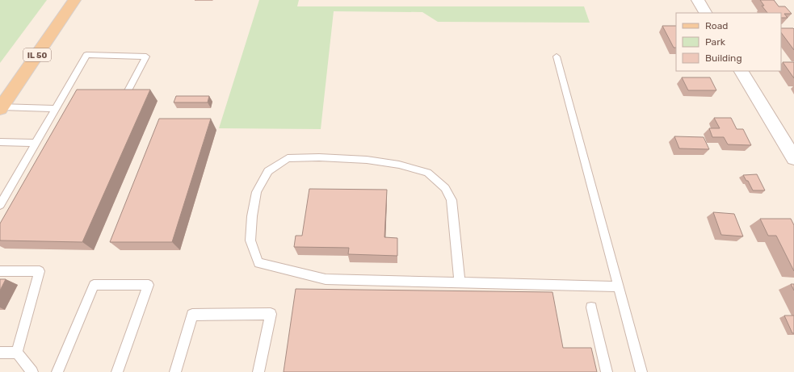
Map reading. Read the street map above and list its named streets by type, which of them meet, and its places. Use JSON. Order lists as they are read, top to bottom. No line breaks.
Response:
{"streets":{"main road":["IL 50"]},"legend":["Road","Park","Building"]}
